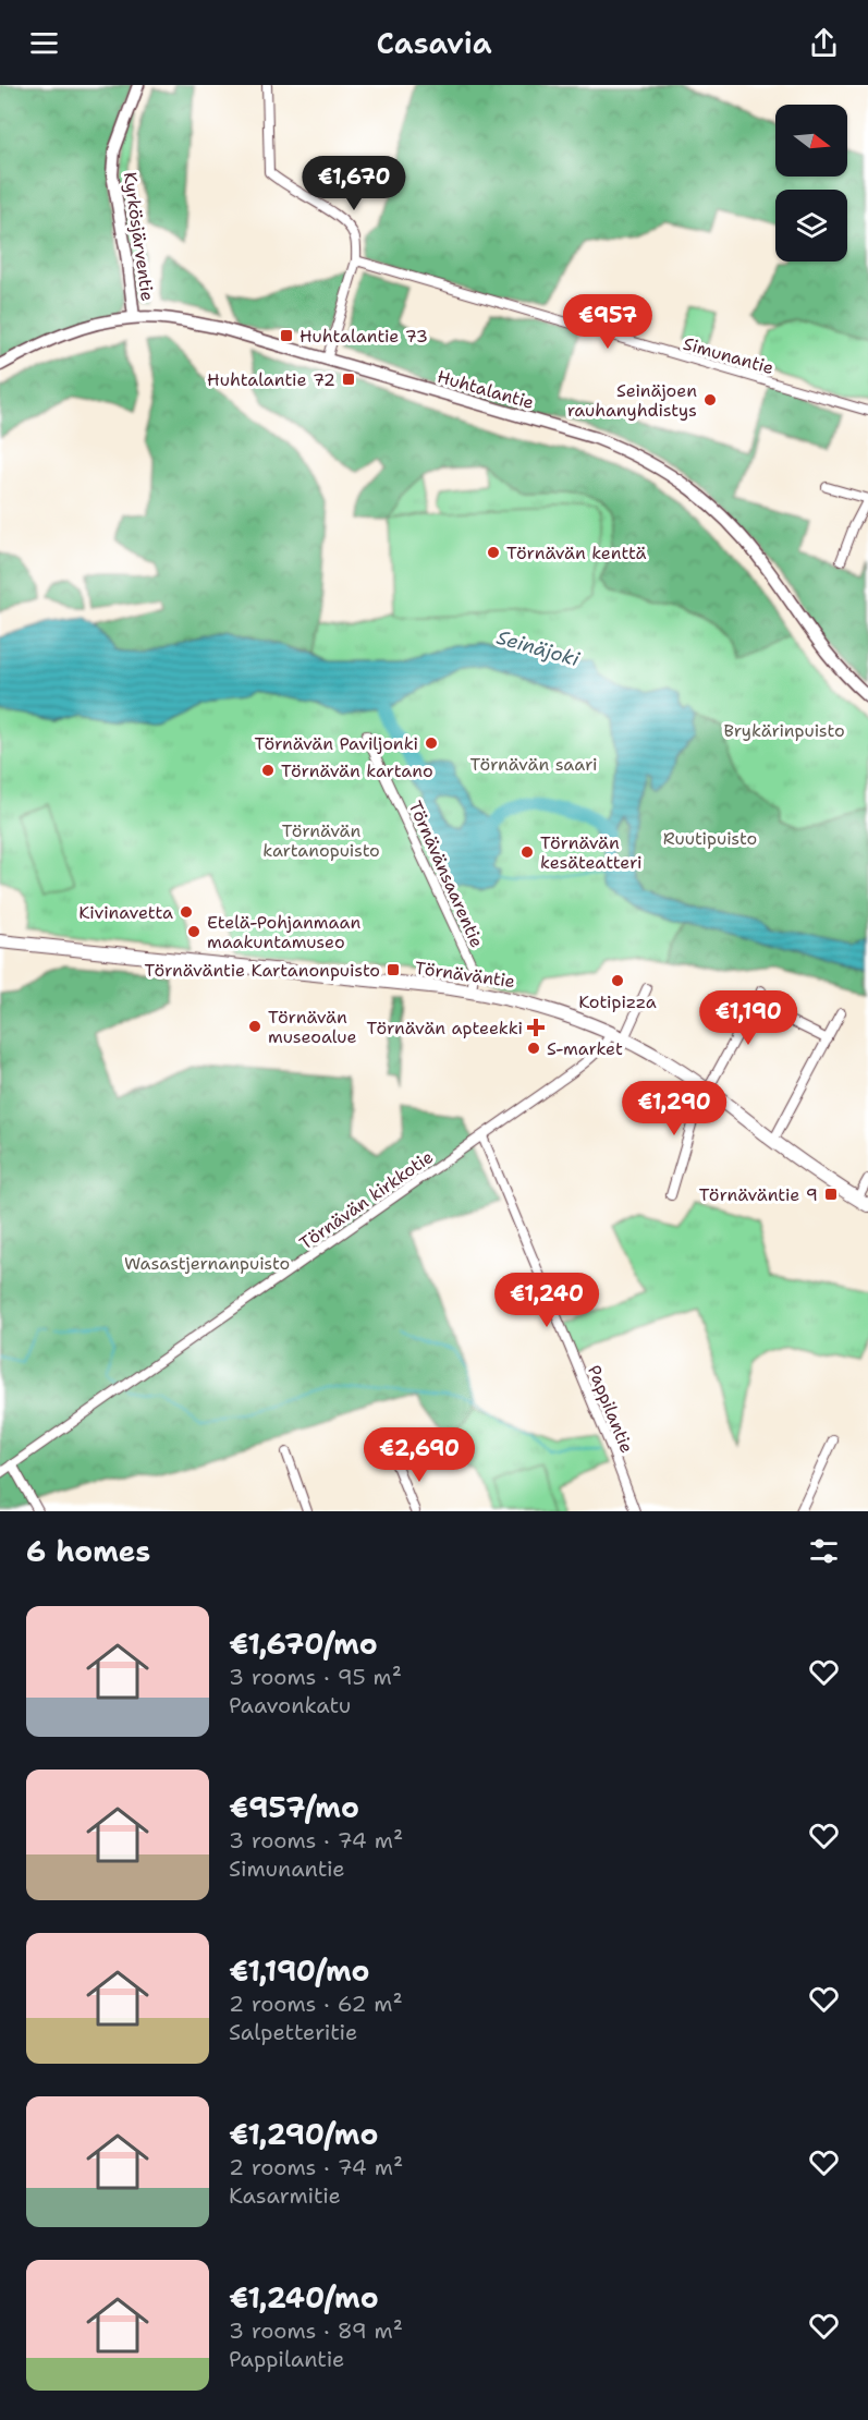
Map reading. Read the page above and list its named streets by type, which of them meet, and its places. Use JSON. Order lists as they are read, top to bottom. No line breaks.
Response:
{"streets":{"main road":["Kyrkösjärventie","Huhtalantie","Törnäväntie"],"street":["Simunantie","Törnävänsaarentie","Törnävän kirkkotie","Pappilantie"]},"crossings":[["Kyrkösjärventie","Huhtalantie"],["Törnävänsaarentie","Törnäväntie"],["Törnäväntie","Törnävän kirkkotie"],["Törnävän kirkkotie","Pappilantie"]],"water":["Seinäjoki"],"parks":["Brykärinpuisto","Törnävän saari","Törnävän kartanopuisto","Ruutipuisto","Wasastjernanpuisto"],"places":{"transit":["Huhtalantie 73","Huhtalantie 72","Törnäväntie Kartanonpuisto","Törnäväntie 9"],"other":["Seinäjoen rauhanyhdistys","Törnävän kenttä","Törnävän Paviljonki","Törnävän kartano","Törnävän kesäteatteri","Kivinavetta","Etelä-Pohjanmaan maakuntamuseo","Kotipizza","Törnävän museoalue","S-market"],"health":["Törnävän apteekki"]},"north":"right","page":{"header":"Casavia","price":["€1,670","€957","€1,190","€1,290","€1,240","€2,690"],"heading":"6 homes","list":[{"name":"€1,670/mo","note":"3 rooms · 95 m² · Paavonkatu"},{"name":"€957/mo","note":"3 rooms · 74 m² · Simunantie"},{"name":"€1,190/mo","note":"2 rooms · 62 m² · Salpetteritie"},{"name":"€1,290/mo","note":"2 rooms · 74 m² · Kasarmitie"},{"name":"€1,240/mo","note":"3 rooms · 89 m² · Pappilantie"}]}}
